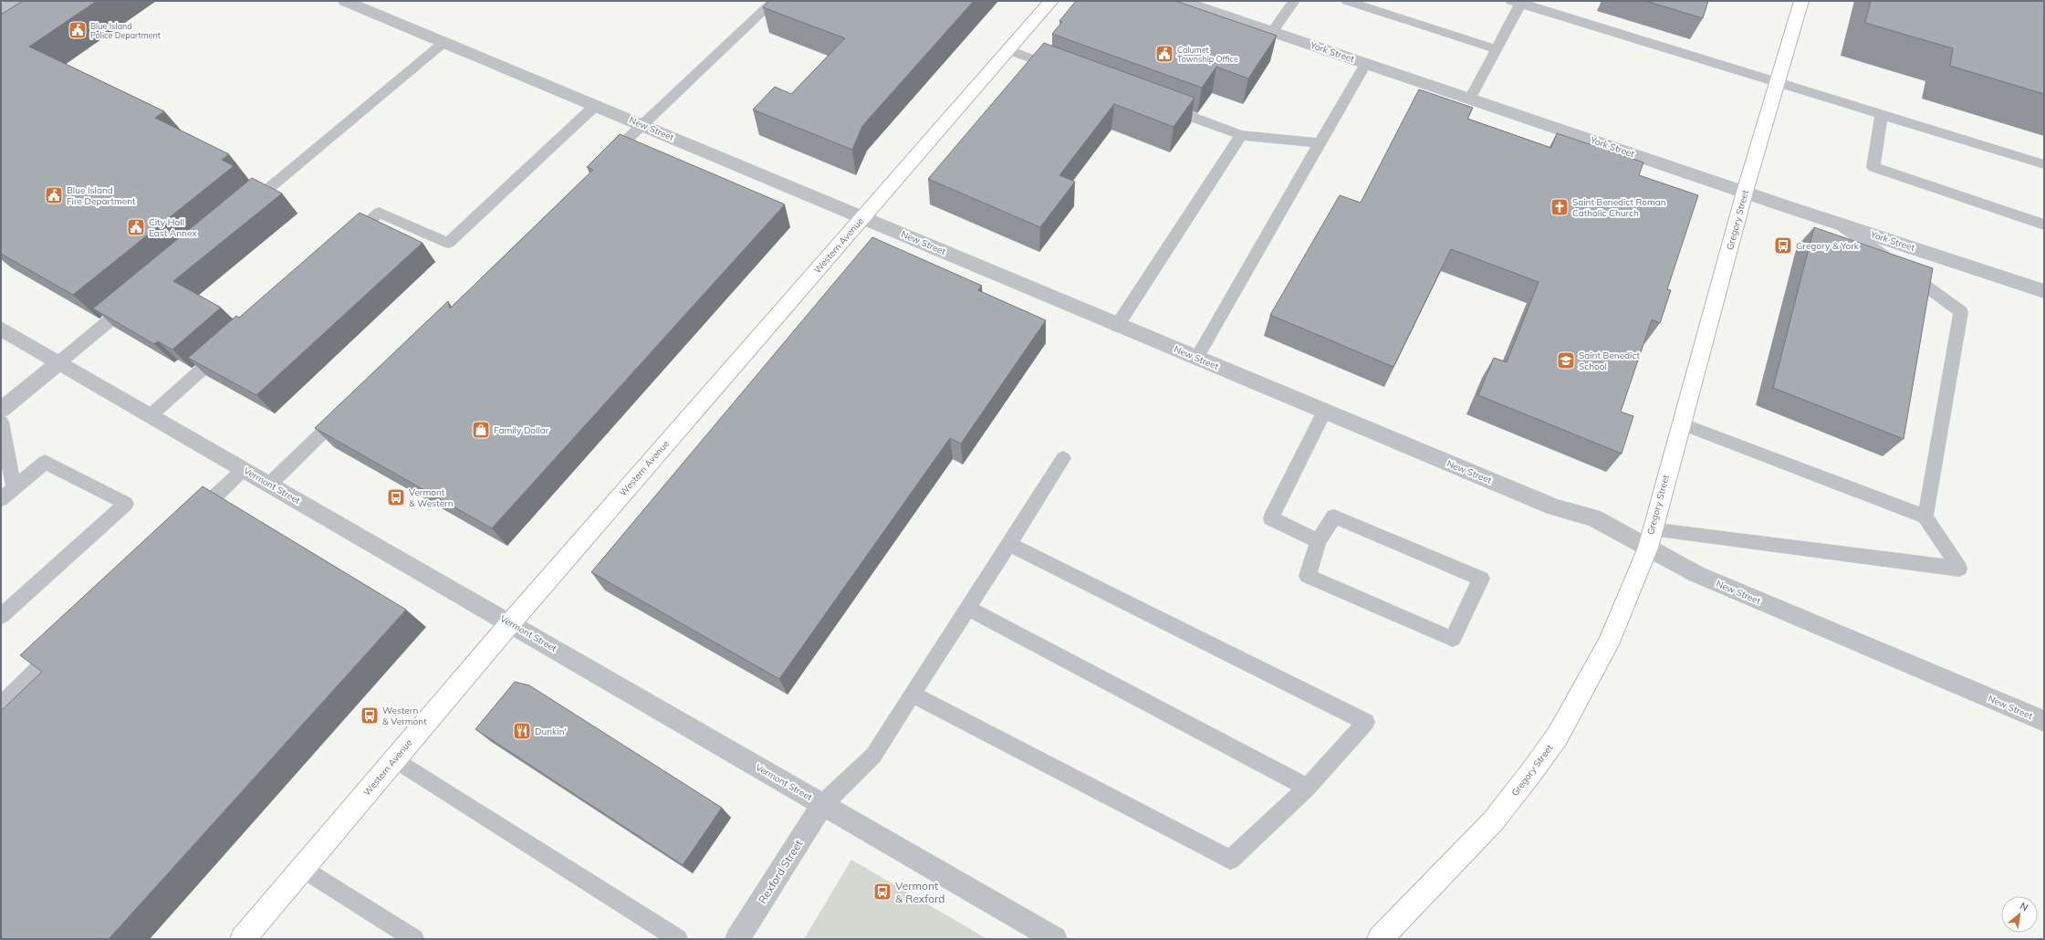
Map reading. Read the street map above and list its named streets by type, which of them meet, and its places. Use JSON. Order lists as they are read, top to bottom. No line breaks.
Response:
{"streets":{"main road":["Gregory Street","Western Avenue"],"street":["York Street","New Street","Vermont Street","Rexford Street"]},"crossings":[["York Street","Gregory Street"],["New Street","Gregory Street"],["New Street","Western Avenue"],["Western Avenue","Vermont Street"],["Vermont Street","Rexford Street"]],"places":{"public building":["Blue Island Police Department","Calumet Township Office","Blue Island Fire Department","City Hall East Annex"],"church":["Saint Benedict Roman Catholic Church"],"bus stop":["Gregory & York","Vermont & Western","Western & Vermont","Vermont & Rexford"],"school or university":["Saint Benedict School"],"shop":["Family Dollar"],"restaurant":["Dunkin'"]},"north":"top right"}
